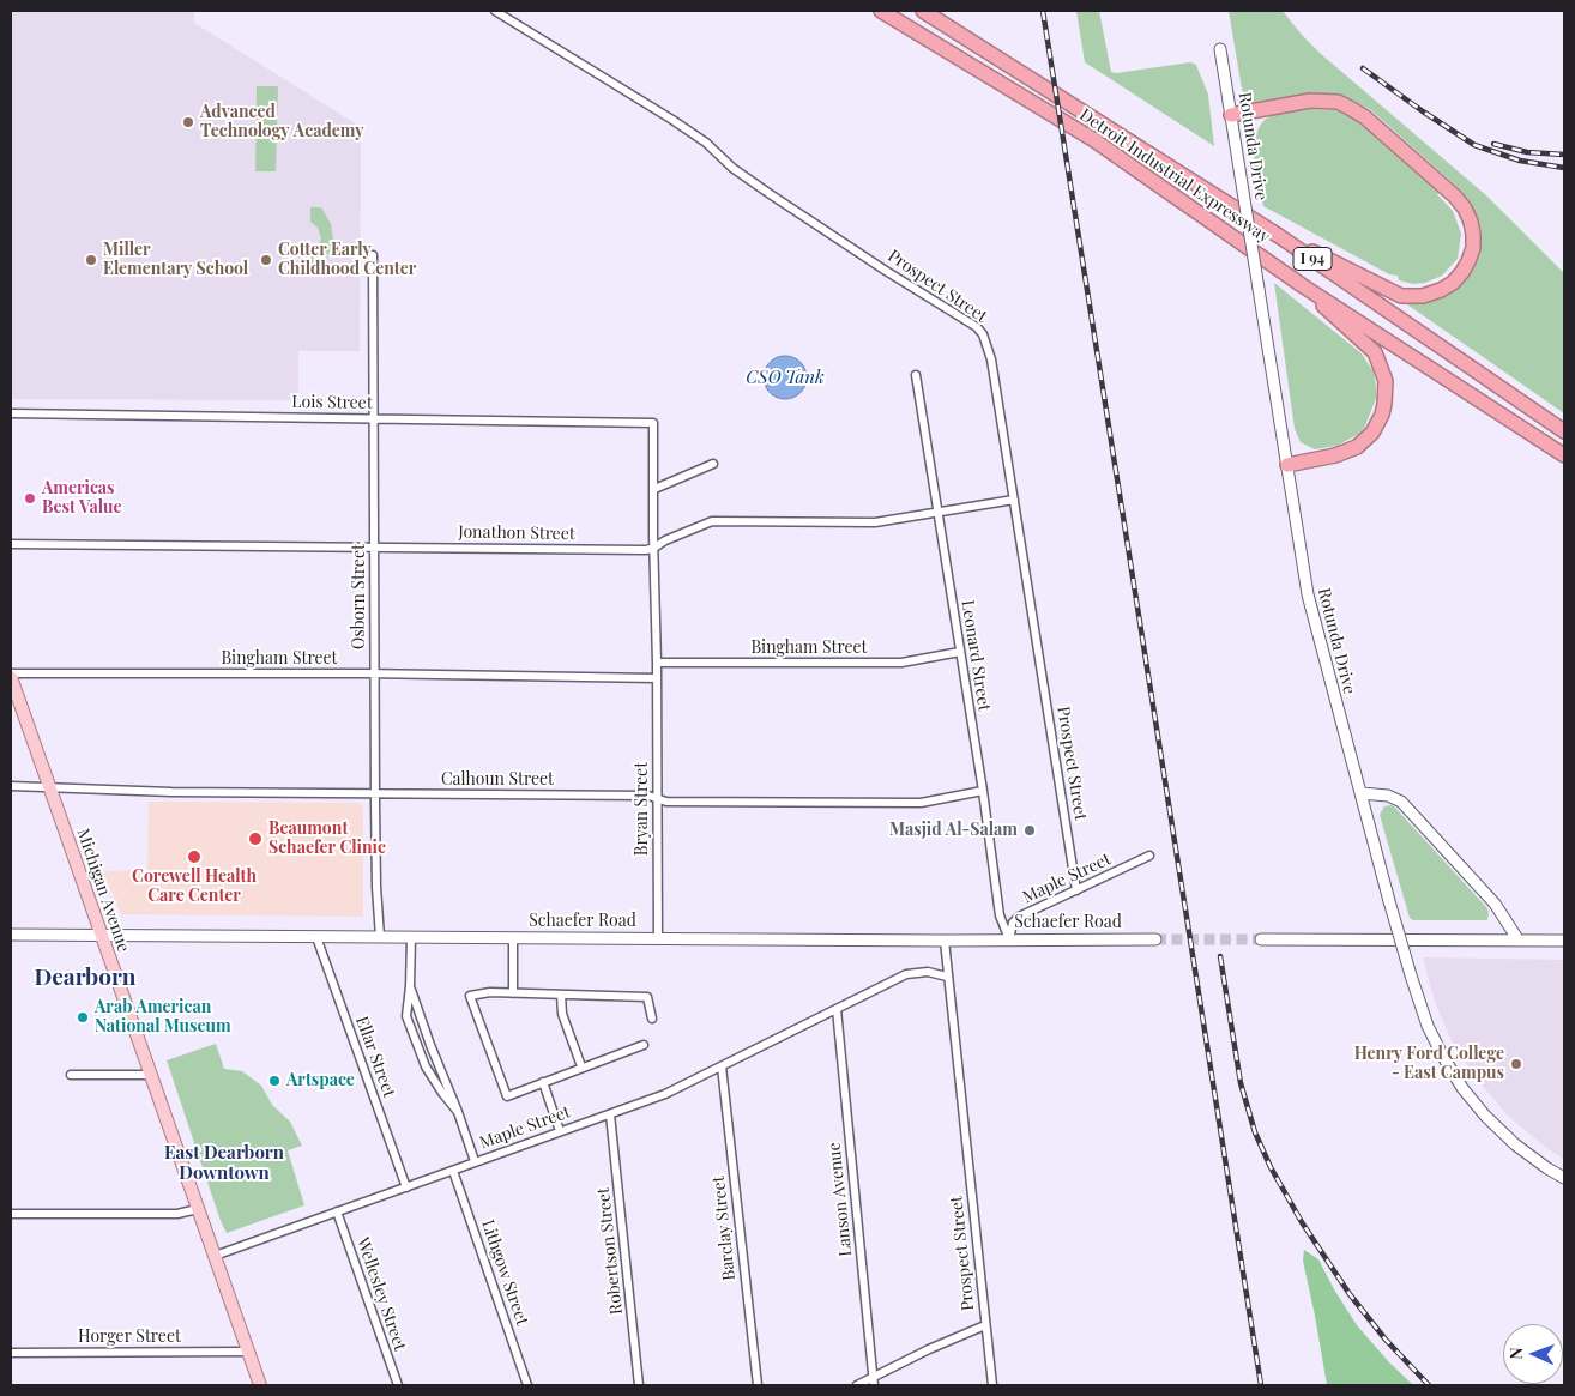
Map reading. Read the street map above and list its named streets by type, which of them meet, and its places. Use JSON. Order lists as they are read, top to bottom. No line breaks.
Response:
{"streets":{"highway":["Detroit Industrial Expressway","I 94"],"main road":["Rotunda Drive","Michigan Avenue","Schaefer Road"],"street":["Prospect Street","Lois Street","Jonathon Street","Osborn Street","Bingham Street","Leonard Street","Calhoun Street","Bryan Street","Maple Street","Ellar Street","Lanson Avenue","Barclay Street","Robertson Street","Lithgow Street","Wellesley Street","Horger Street"]},"crossings":[["Prospect Street","Jonathon Street"],["Prospect Street","Maple Street"],["Prospect Street","Schaefer Road"],["Lois Street","Osborn Street"],["Jonathon Street","Osborn Street"],["Jonathon Street","Leonard Street"],["Osborn Street","Bingham Street"],["Osborn Street","Calhoun Street"],["Osborn Street","Schaefer Road"],["Bingham Street","Leonard Street"],["Bingham Street","Bryan Street"],["Leonard Street","Calhoun Street"],["Leonard Street","Maple Street"],["Leonard Street","Schaefer Road"],["Calhoun Street","Bryan Street"],["Calhoun Street","Michigan Avenue"],["Bryan Street","Schaefer Road"],["Maple Street","Michigan Avenue"],["Maple Street","Schaefer Road"],["Maple Street","Ellar Street"],["Maple Street","Lanson Avenue"],["Maple Street","Barclay Street"],["Maple Street","Robertson Street"],["Maple Street","Lithgow Street"],["Maple Street","Wellesley Street"],["Michigan Avenue","Schaefer Road"],["Michigan Avenue","Horger Street"],["Schaefer Road","Ellar Street"]],"districts":["Dearborn","East Dearborn Downtown"],"water":["CSO Tank"],"places":["Advanced Technology Academy","Miller Elementary School","Cotter Early Childhood Center","Americas Best Value","Masjid Al-Salam","Beaumont Schaefer Clinic","Corewell Health Care Center","Arab American National Museum","Henry Ford College - East Campus","Artspace"],"north":"left"}
